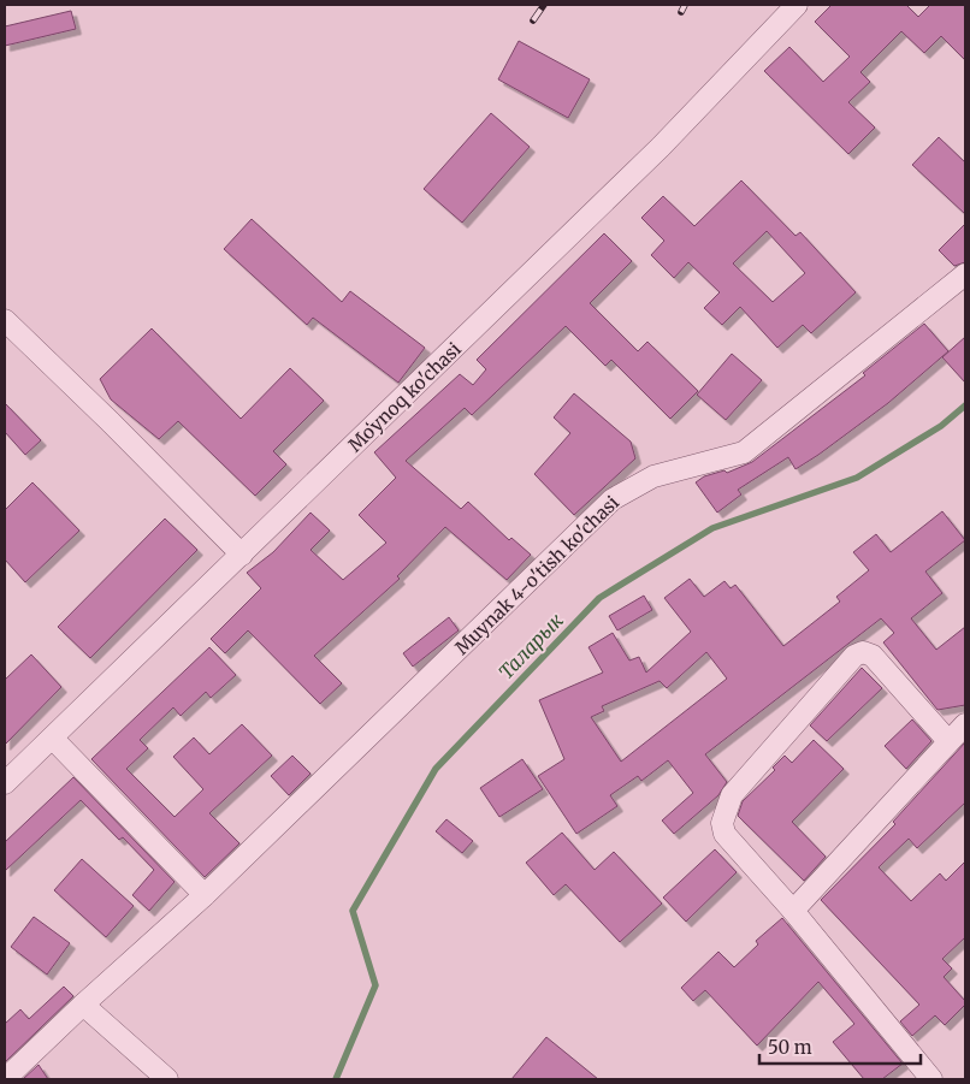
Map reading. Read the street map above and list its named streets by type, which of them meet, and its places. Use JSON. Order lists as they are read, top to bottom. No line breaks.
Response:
{"streets":{"street":["Moʻynoq ko'chasi","Muynak 4-o'tish ko'chasi"]},"water":["Таларык"],"scale_bar":"50 m"}
